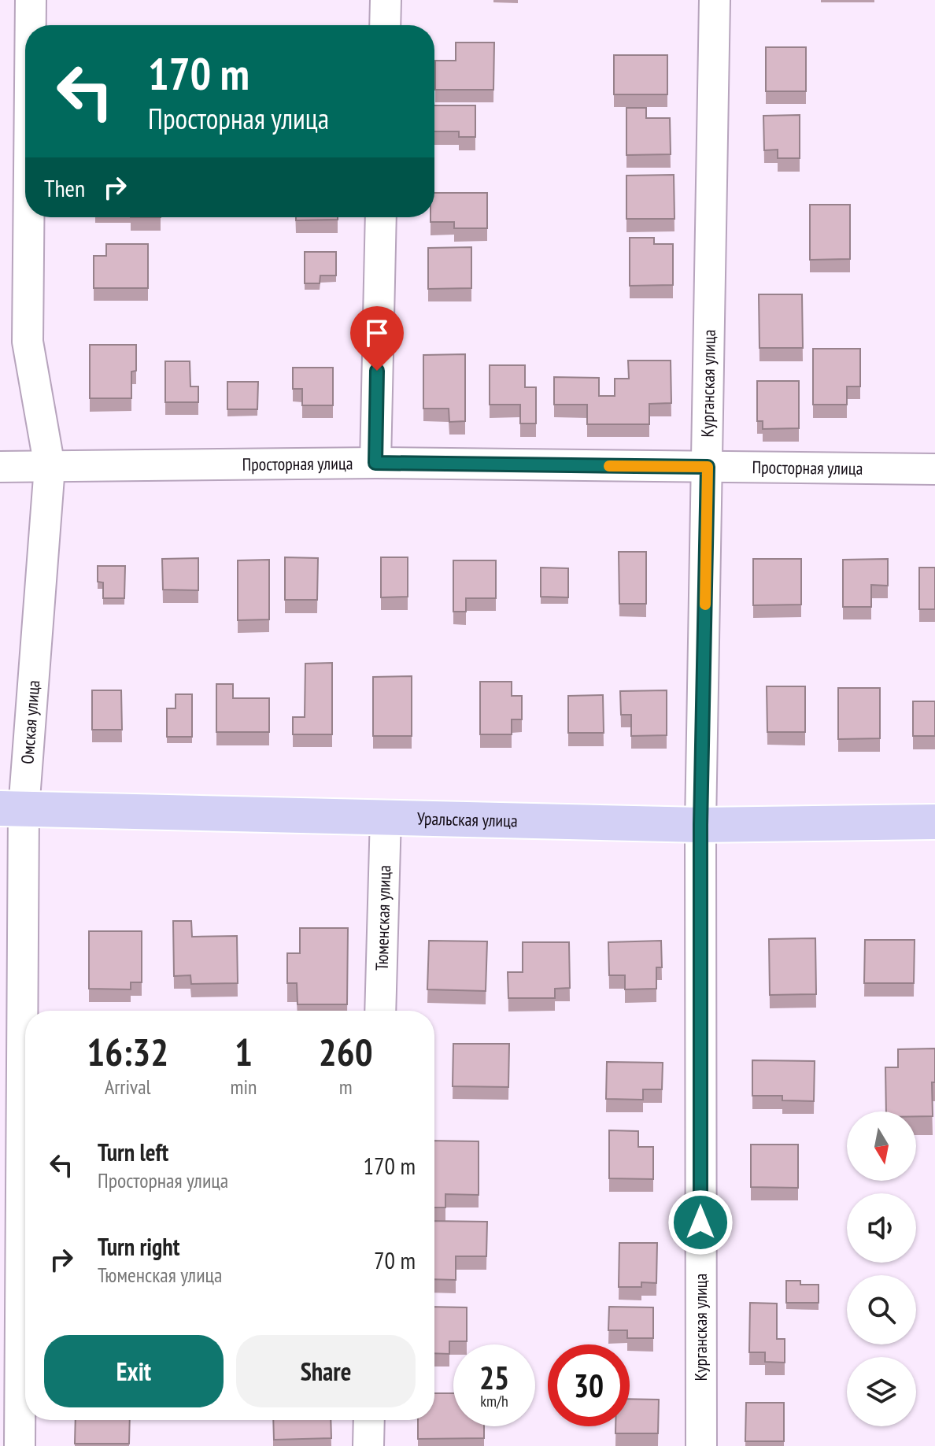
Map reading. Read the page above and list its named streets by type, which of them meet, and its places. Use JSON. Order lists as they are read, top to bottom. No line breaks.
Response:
{"streets":{"main road":["Уральская улица"],"street":["Курганская улица","Просторная улица","Омская улица","Тюменская улица"]},"crossings":[["Курганская улица","Просторная улица"],["Курганская улица","Уральская улица"],["Просторная улица","Омская улица"],["Омская улица","Уральская улица"],["Уральская улица","Тюменская улица"]],"north":"bottom","page":{"turn":["170 m","Просторная улица"],"then":"Then","eta":["16:32","Arrival","1","min","260","m"],"list":[{"name":"Turn left","note":"Просторная улица","value":"170 m"},{"name":"Turn right","note":"Тюменская улица","value":"70 m"}],"buttons":["Exit","Share"],"speed":"25 km/h","limit":"30"}}
